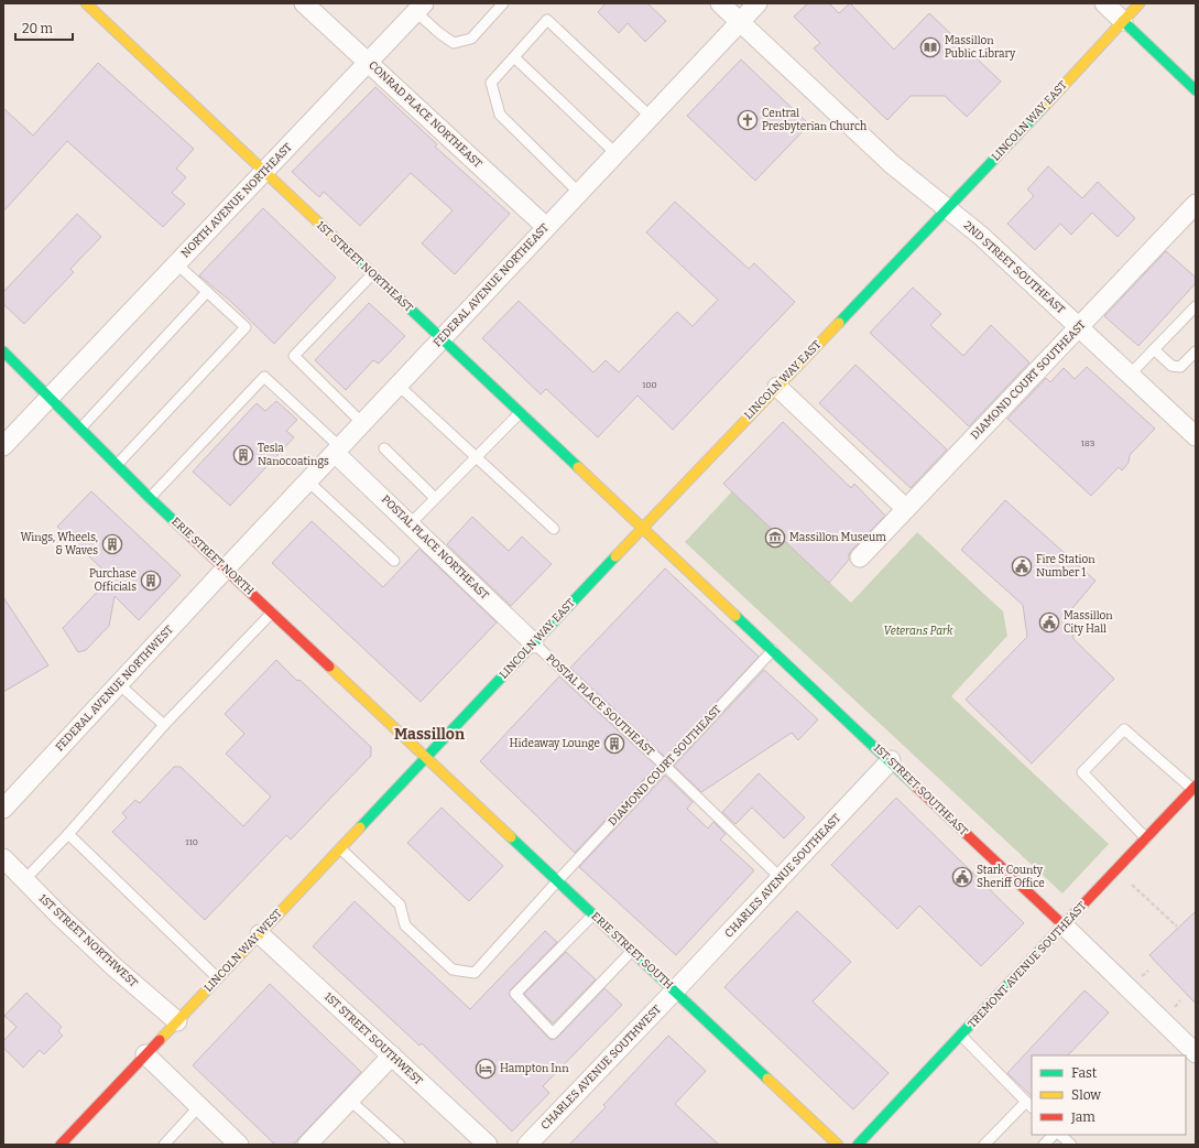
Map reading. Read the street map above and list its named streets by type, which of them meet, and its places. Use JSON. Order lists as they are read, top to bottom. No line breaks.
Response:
{"streets":{"main road":["LINCOLN WAY EAST","1ST STREET NORTHEAST","ERIE STREET NORTH","1ST STREET SOUTHEAST","LINCOLN WAY WEST","ERIE STREET SOUTH","TREMONT AVENUE SOUTHEAST"],"street":["CONRAD PLACE NORTHEAST","NORTH AVENUE NORTHEAST","2ND STREET SOUTHEAST","FEDERAL AVENUE NORTHEAST","DIAMOND COURT SOUTHEAST","POSTAL PLACE NORTHEAST","FEDERAL AVENUE NORTHWEST","CHARLES AVENUE SOUTHEAST","1ST STREET NORTHWEST","1ST STREET SOUTHWEST","CHARLES AVENUE SOUTHWEST"],"lane":["POSTAL PLACE SOUTHEAST"]},"crossings":[["CONRAD PLACE NORTHEAST","NORTH AVENUE NORTHEAST"],["CONRAD PLACE NORTHEAST","FEDERAL AVENUE NORTHEAST"],["LINCOLN WAY EAST","1ST STREET NORTHEAST"],["LINCOLN WAY EAST","2ND STREET SOUTHEAST"],["LINCOLN WAY EAST","POSTAL PLACE NORTHEAST"],["LINCOLN WAY EAST","ERIE STREET NORTH"],["LINCOLN WAY EAST","POSTAL PLACE SOUTHEAST"],["LINCOLN WAY EAST","1ST STREET SOUTHEAST"],["LINCOLN WAY EAST","LINCOLN WAY WEST"],["LINCOLN WAY EAST","ERIE STREET SOUTH"],["NORTH AVENUE NORTHEAST","1ST STREET NORTHEAST"],["NORTH AVENUE NORTHEAST","ERIE STREET NORTH"],["1ST STREET NORTHEAST","FEDERAL AVENUE NORTHEAST"],["1ST STREET NORTHEAST","1ST STREET SOUTHEAST"],["2ND STREET SOUTHEAST","FEDERAL AVENUE NORTHEAST"],["2ND STREET SOUTHEAST","DIAMOND COURT SOUTHEAST"],["FEDERAL AVENUE NORTHEAST","POSTAL PLACE NORTHEAST"],["FEDERAL AVENUE NORTHEAST","ERIE STREET NORTH"],["FEDERAL AVENUE NORTHEAST","FEDERAL AVENUE NORTHWEST"],["DIAMOND COURT SOUTHEAST","POSTAL PLACE SOUTHEAST"],["DIAMOND COURT SOUTHEAST","1ST STREET SOUTHEAST"],["DIAMOND COURT SOUTHEAST","LINCOLN WAY WEST"],["DIAMOND COURT SOUTHEAST","ERIE STREET SOUTH"],["POSTAL PLACE NORTHEAST","POSTAL PLACE SOUTHEAST"],["ERIE STREET NORTH","FEDERAL AVENUE NORTHWEST"],["ERIE STREET NORTH","LINCOLN WAY WEST"],["ERIE STREET NORTH","ERIE STREET SOUTH"],["POSTAL PLACE SOUTHEAST","CHARLES AVENUE SOUTHEAST"],["1ST STREET SOUTHEAST","CHARLES AVENUE SOUTHEAST"],["1ST STREET SOUTHEAST","TREMONT AVENUE SOUTHEAST"],["CHARLES AVENUE SOUTHEAST","ERIE STREET SOUTH"],["CHARLES AVENUE SOUTHEAST","CHARLES AVENUE SOUTHWEST"],["1ST STREET NORTHWEST","LINCOLN WAY WEST"],["LINCOLN WAY WEST","ERIE STREET SOUTH"],["LINCOLN WAY WEST","1ST STREET SOUTHWEST"],["ERIE STREET SOUTH","CHARLES AVENUE SOUTHWEST"]],"districts":["Massillon"],"parks":["Veterans Park"],"places":{"library":["Massillon Public Library"],"church":["Central Presbyterian Church"],"building":["Tesla Nanocoatings","Wings, Wheels, & Waves","Purchase Officials","Hideaway Lounge"],"museum":["Massillon Museum"],"public building":["Fire Station Number 1","Massillon City Hall","Stark County Sheriff Office"],"hotel":["Hampton Inn"]},"house_numbers":["100","183","110"],"legend":["Fast","Slow","Jam"],"scale_bar":"20 m"}
